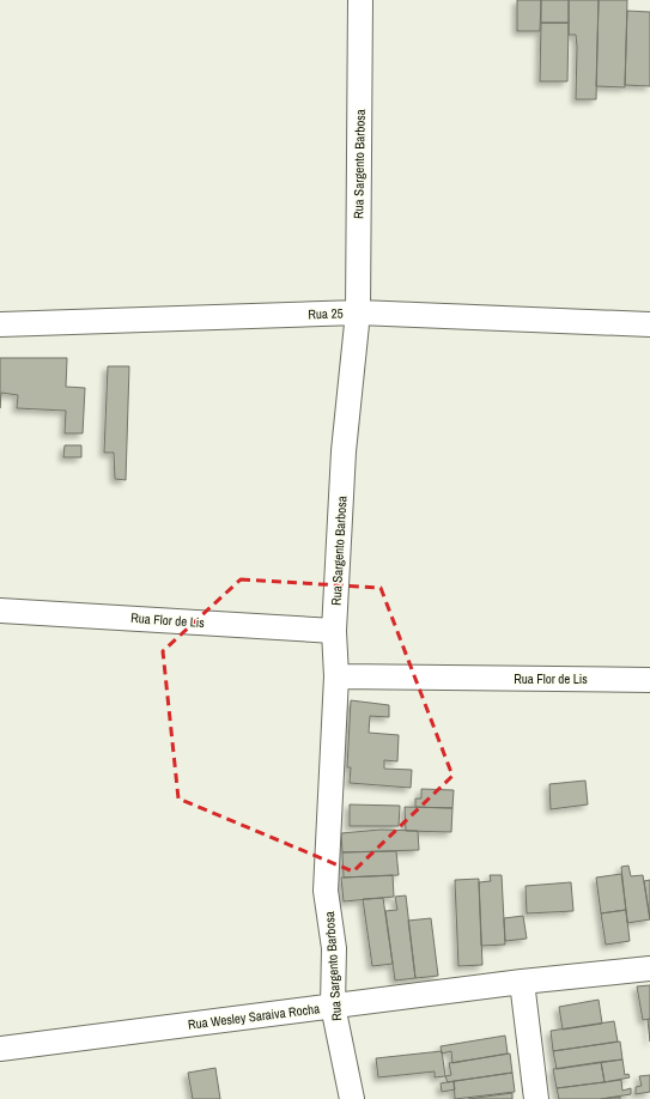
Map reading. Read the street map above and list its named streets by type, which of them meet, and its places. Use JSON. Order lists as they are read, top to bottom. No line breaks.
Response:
{"streets":{"street":["Rua Sargento Barbosa","Rua 25","Rua Flor de Lis","Rua Wesley Saraiva Rocha"]},"crossings":[["Rua Sargento Barbosa","Rua 25"],["Rua Sargento Barbosa","Rua Flor de Lis"],["Rua Sargento Barbosa","Rua Wesley Saraiva Rocha"]]}
